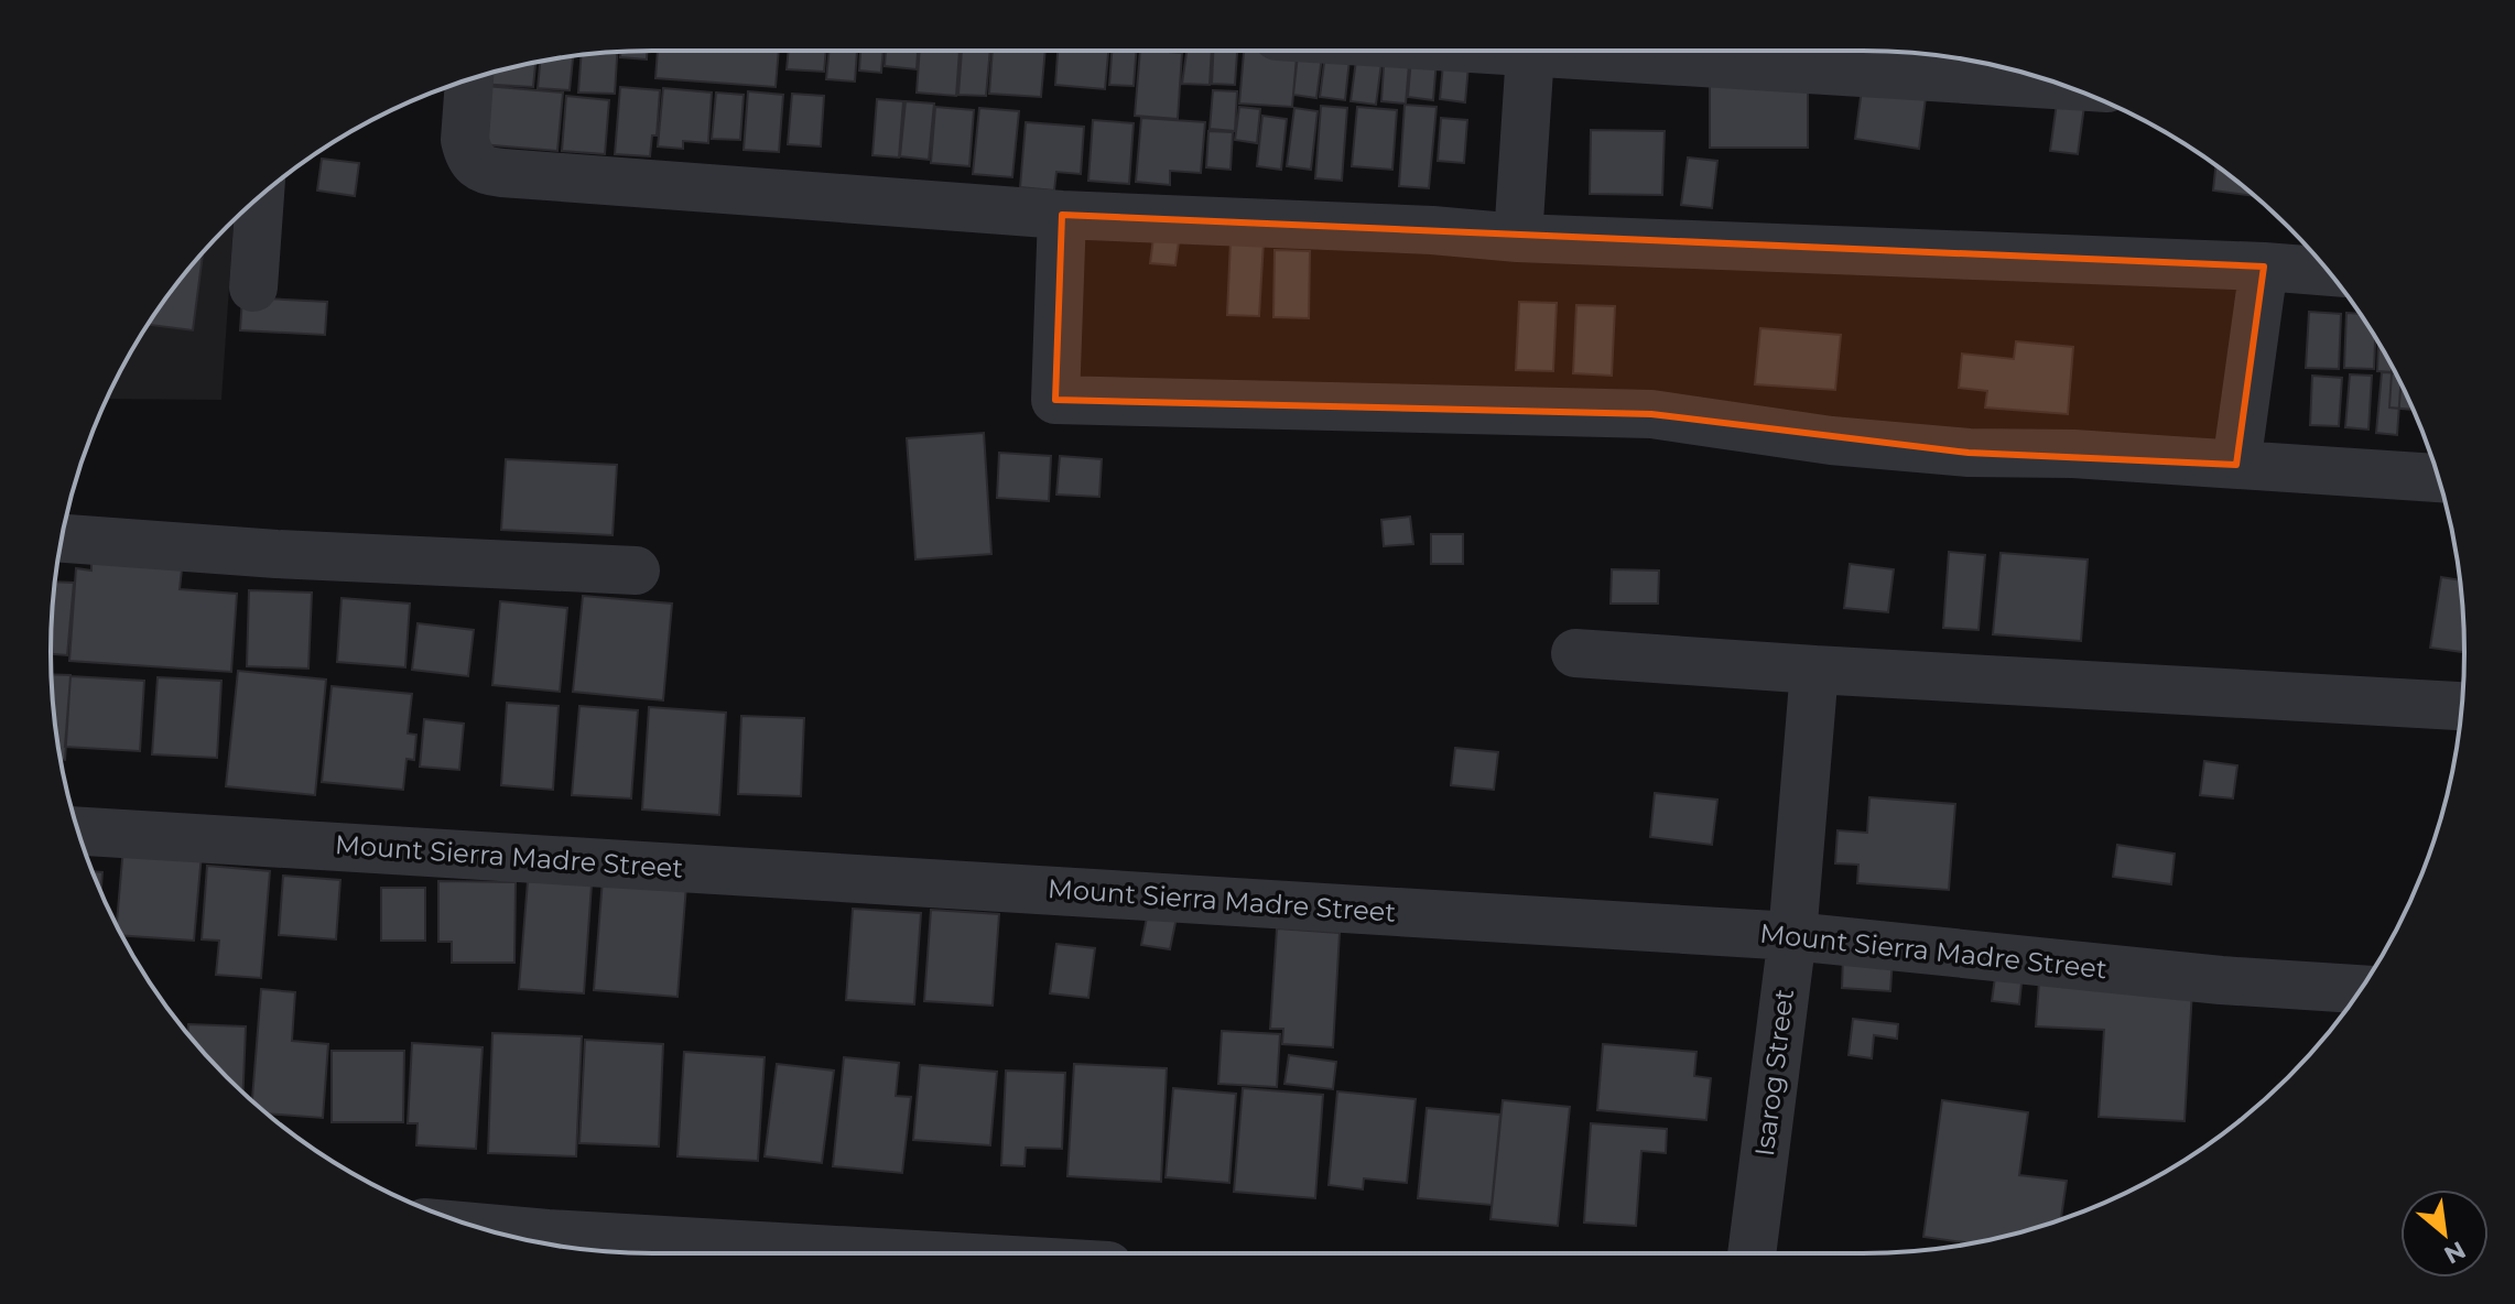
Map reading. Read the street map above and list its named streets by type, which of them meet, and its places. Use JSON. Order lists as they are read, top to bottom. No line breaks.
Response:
{"streets":{"street":["Mount Sierra Madre Street","Isarog Street"]},"crossings":[["Mount Sierra Madre Street","Isarog Street"]],"north":"bottom right"}
